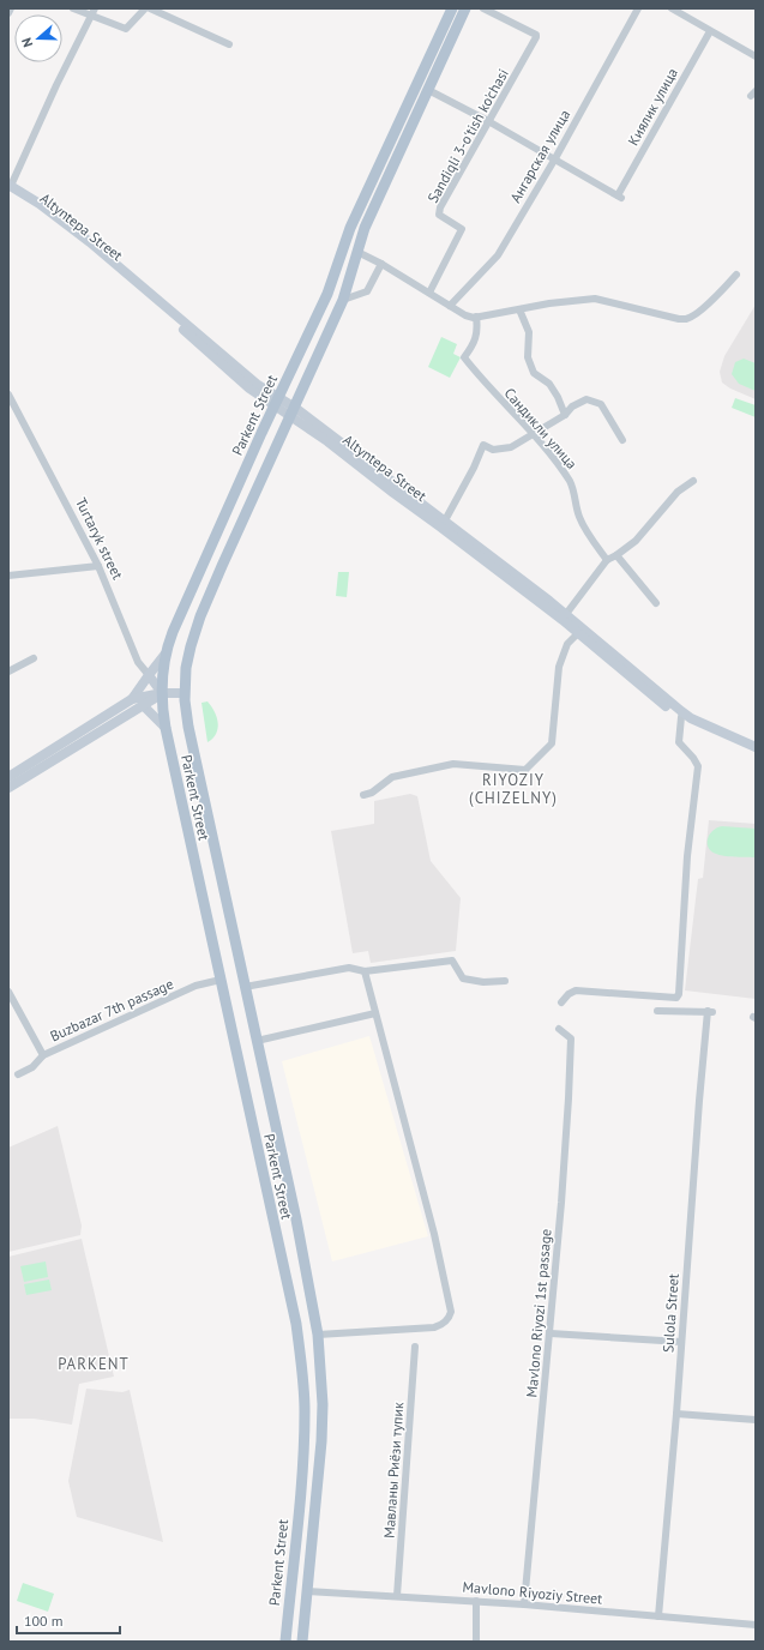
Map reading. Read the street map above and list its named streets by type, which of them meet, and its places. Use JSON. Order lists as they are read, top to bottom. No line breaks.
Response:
{"streets":{"main road":["Parkent Street"],"street":["Киялик улица","Sandiqli 3-o'tish ko'chasi","Ангарская улица","Altyntepa Street","Сандикли улица","Turtaryk street","Buzbazar 7th passage","Mavlono Riyozi 1st passage","Sulola Street","Мавланы Риёзи тупик","Mavlono Riyoziy Street"]},"crossings":[["Киялик улица","Ангарская улица"],["Altyntepa Street","Parkent Street"],["Parkent Street","Turtaryk street"],["Parkent Street","Buzbazar 7th passage"],["Parkent Street","Mavlono Riyoziy Street"],["Mavlono Riyozi 1st passage","Mavlono Riyoziy Street"],["Sulola Street","Mavlono Riyoziy Street"],["Мавланы Риёзи тупик","Mavlono Riyoziy Street"]],"districts":["RIYOZIY (CHIZELNY)","PARKENT"],"scale_bar":"100 m","north":"left"}
